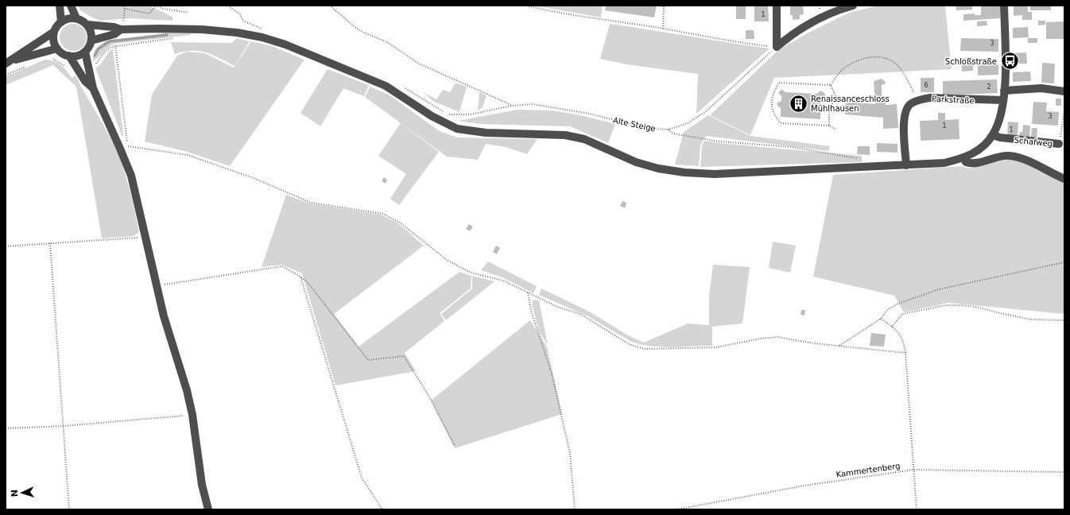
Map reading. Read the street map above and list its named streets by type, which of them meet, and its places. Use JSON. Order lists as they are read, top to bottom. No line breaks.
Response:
{"streets":{"street":["Parkstraße","Schafweg"],"path":["Alte Steige","Kammertenberg"]},"places":{"bus stop":["Schloßstraße"],"building":["Renaissanceschloss Mühlhausen"]},"house_numbers":["1","3","6","2","3","1","1"],"north":"left"}
